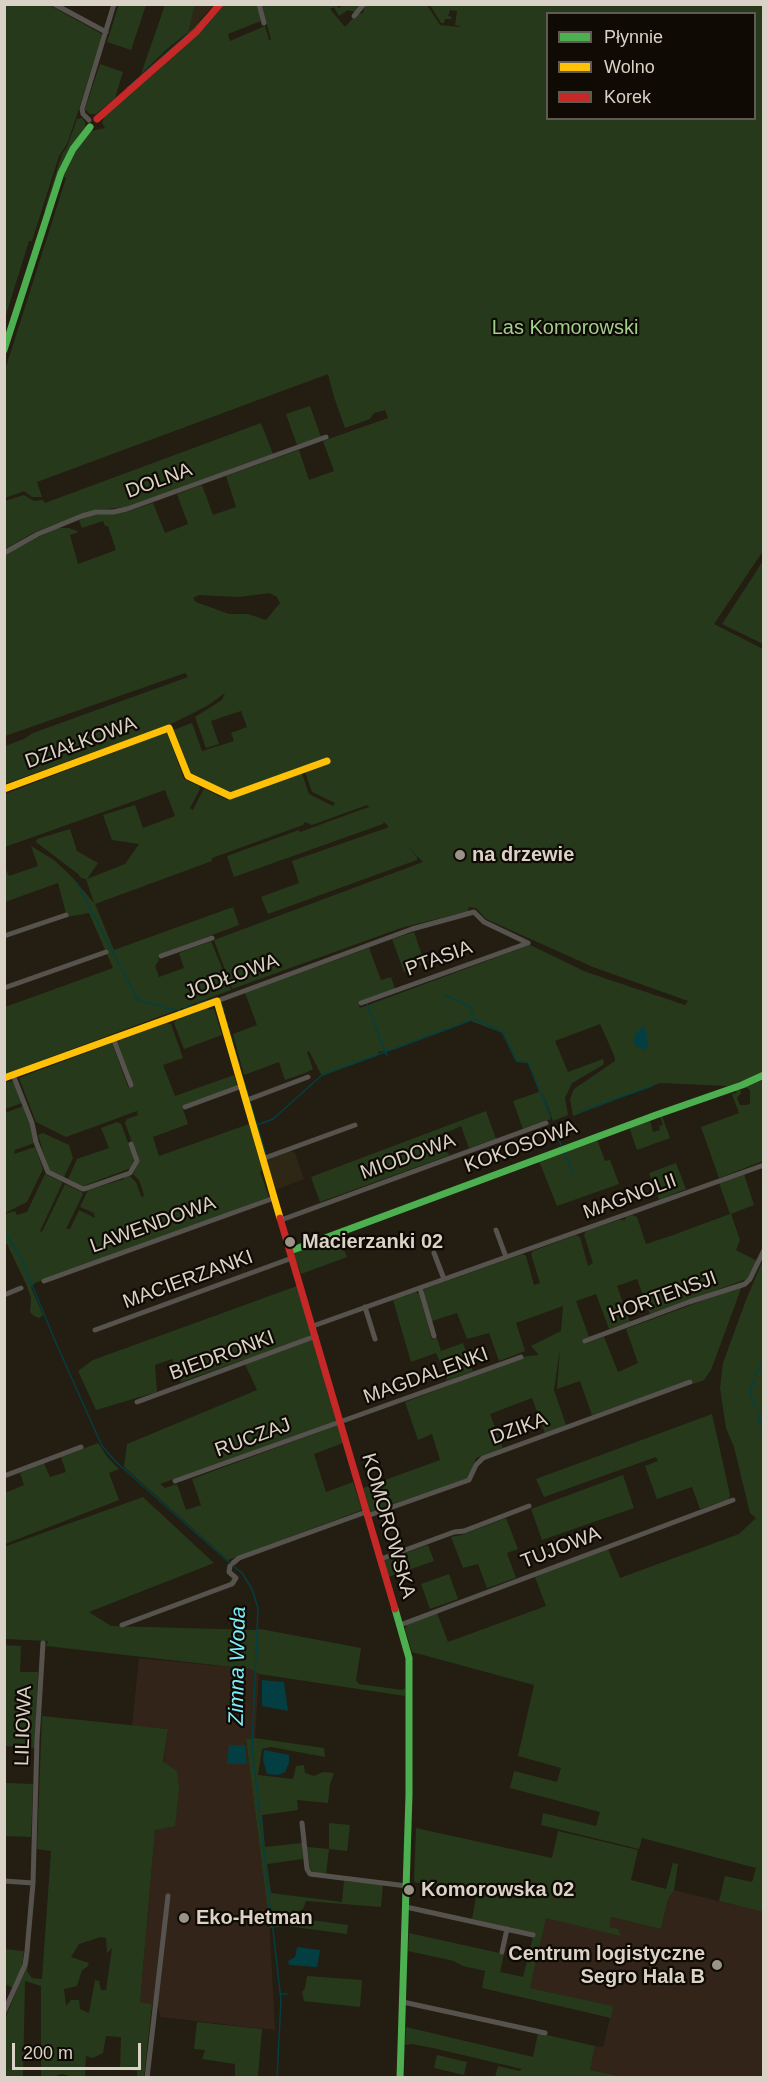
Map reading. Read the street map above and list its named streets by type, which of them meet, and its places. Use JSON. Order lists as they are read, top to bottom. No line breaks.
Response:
{"streets":{"street":["DOLNA","DZIAŁKOWA","PTASIA","JODŁOWA","KOKOSOWA","MIODOWA","MAGNOLII","LAWENDOWA","MACIERZANKI","HORTENSJI","BIEDRONKI","MAGDALENKI","DZIKA","RUCZAJ","KOMOROWSKA","TUJOWA","LILIOWA"]},"crossings":[["PTASIA","JODŁOWA"],["JODŁOWA","KOMOROWSKA"],["KOKOSOWA","MACIERZANKI"],["KOKOSOWA","KOMOROWSKA"],["MIODOWA","KOMOROWSKA"],["MAGNOLII","KOMOROWSKA"],["LAWENDOWA","KOMOROWSKA"],["MACIERZANKI","KOMOROWSKA"],["BIEDRONKI","KOMOROWSKA"],["MAGDALENKI","RUCZAJ"],["MAGDALENKI","KOMOROWSKA"],["DZIKA","KOMOROWSKA"],["RUCZAJ","KOMOROWSKA"],["KOMOROWSKA","TUJOWA"]],"water":["Zimna Woda"],"parks":["Las Komorowski"],"places":["na drzewie","Macierzanki 02","Komorowska 02","Eko-Hetman","Centrum logistyczne Segro Hala B"],"legend":["Płynnie","Wolno","Korek"],"scale_bar":"200 m"}
